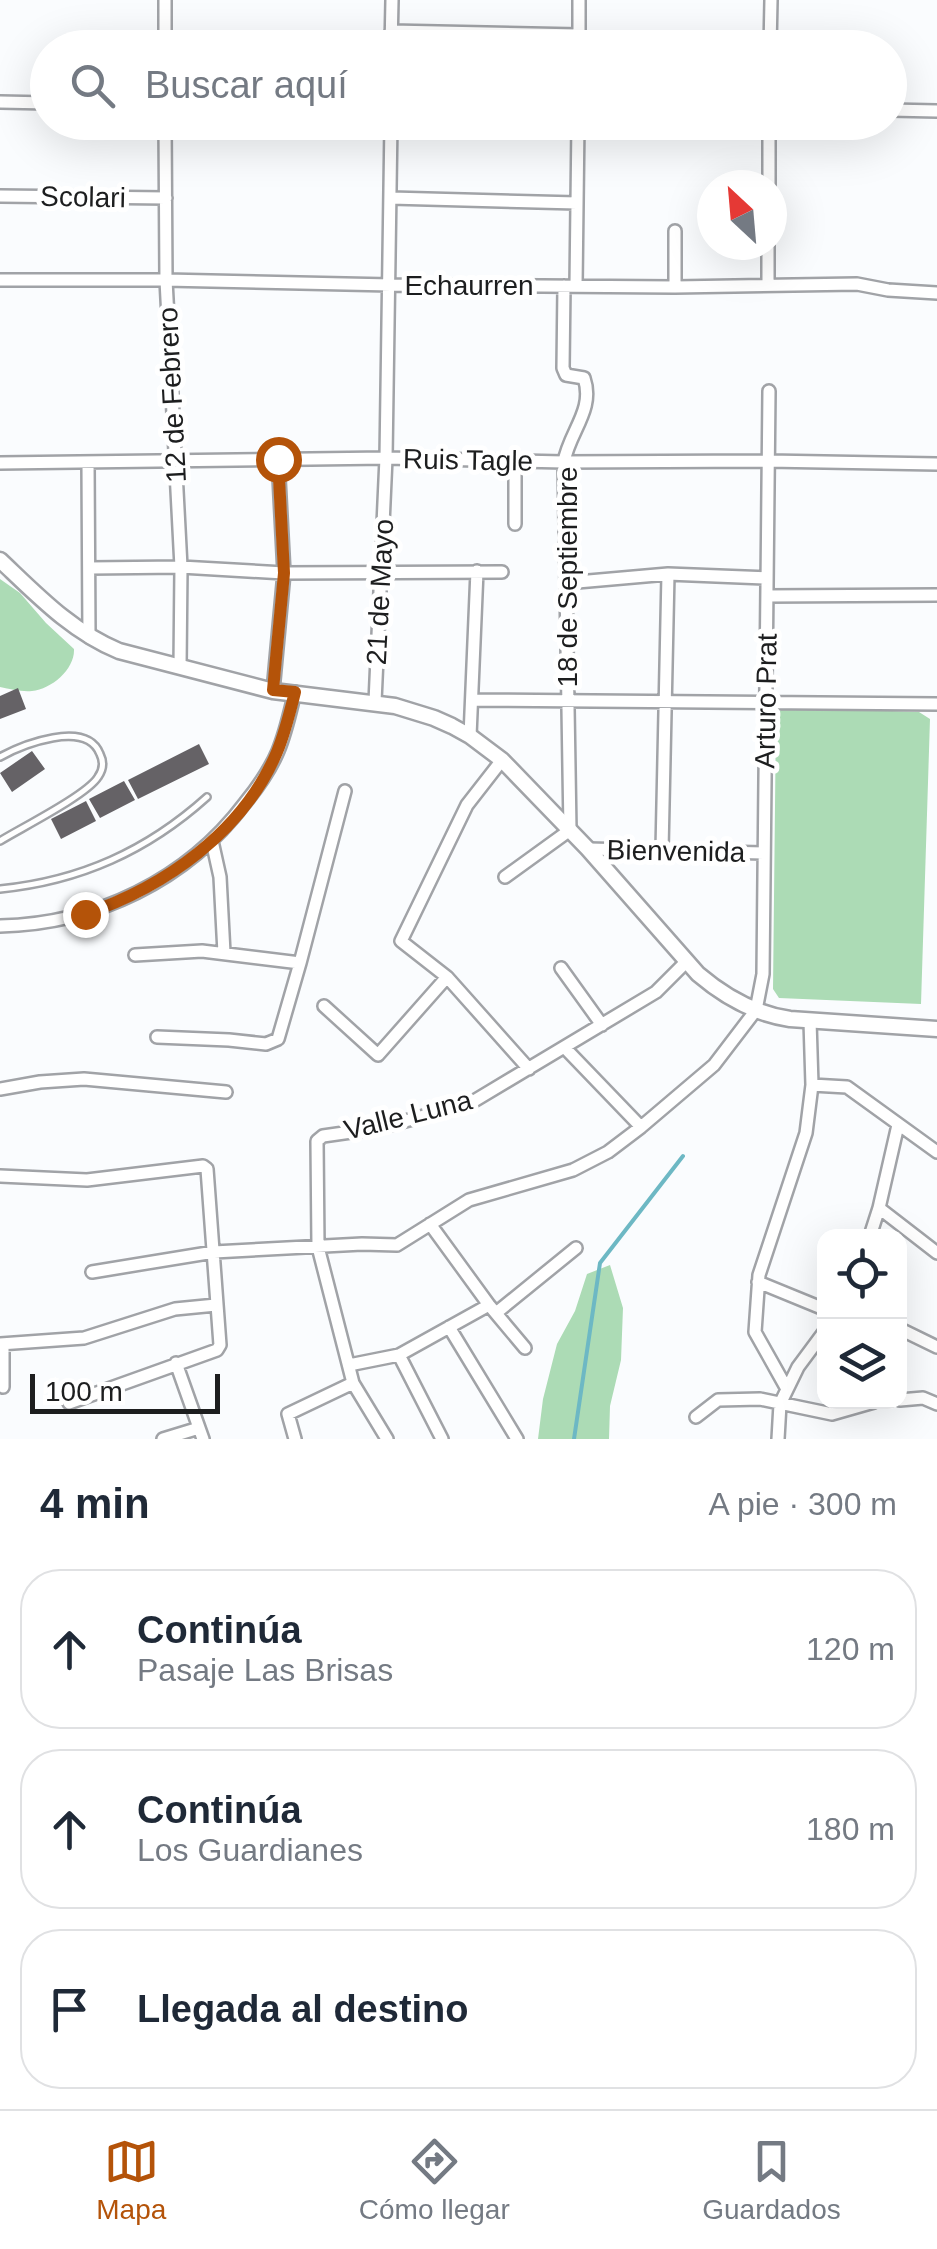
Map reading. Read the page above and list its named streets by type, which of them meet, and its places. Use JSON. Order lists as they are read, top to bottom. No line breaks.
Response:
{"streets":{"street":["Scolari","Echaurren","12 de Febrero","Ruis Tagle","18 de Septiembre","21 de Mayo","Arturo Prat","Bienvenida","Valle Luna"]},"crossings":[["Scolari","12 de Febrero"],["Echaurren","12 de Febrero"],["Echaurren","18 de Septiembre"],["Echaurren","21 de Mayo"],["12 de Febrero","Ruis Tagle"],["Ruis Tagle","18 de Septiembre"],["Ruis Tagle","21 de Mayo"],["Ruis Tagle","Arturo Prat"],["Arturo Prat","Bienvenida"]],"scale_bar":"100 m","north":"top left","page":{"search":"Buscar aquí","scale":"100 m","heading":["4 min","A pie · 300 m"],"list":[["Continúa","Pasaje Las Brisas","120 m"],["Continúa","Los Guardianes","180 m"],"Llegada al destino"],"nav":["Mapa","Cómo llegar","Guardados"]}}
